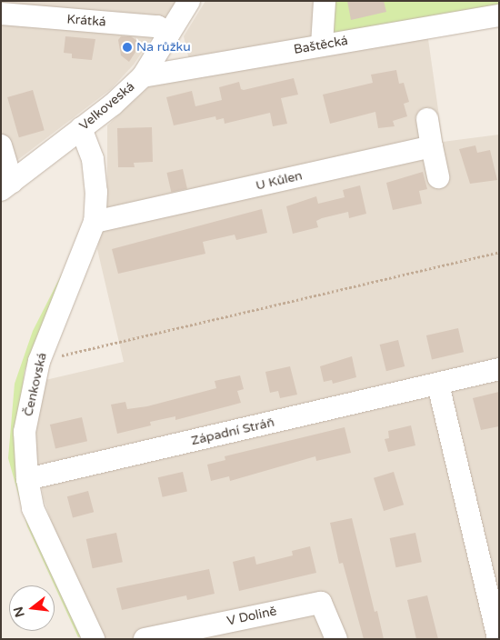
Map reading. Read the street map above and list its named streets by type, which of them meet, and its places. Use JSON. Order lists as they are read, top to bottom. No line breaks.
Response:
{"streets":{"street":["Krátká","Baštěcká","Velkoveská","U Kůlen","Čenkovská","Západní Stráň","V Dolině"]},"crossings":[["Krátká","Velkoveská"],["Baštěcká","Velkoveská"],["Velkoveská","Čenkovská"],["U Kůlen","Čenkovská"],["Čenkovská","Západní Stráň"]],"places":["Na růžku"],"north":"left"}
